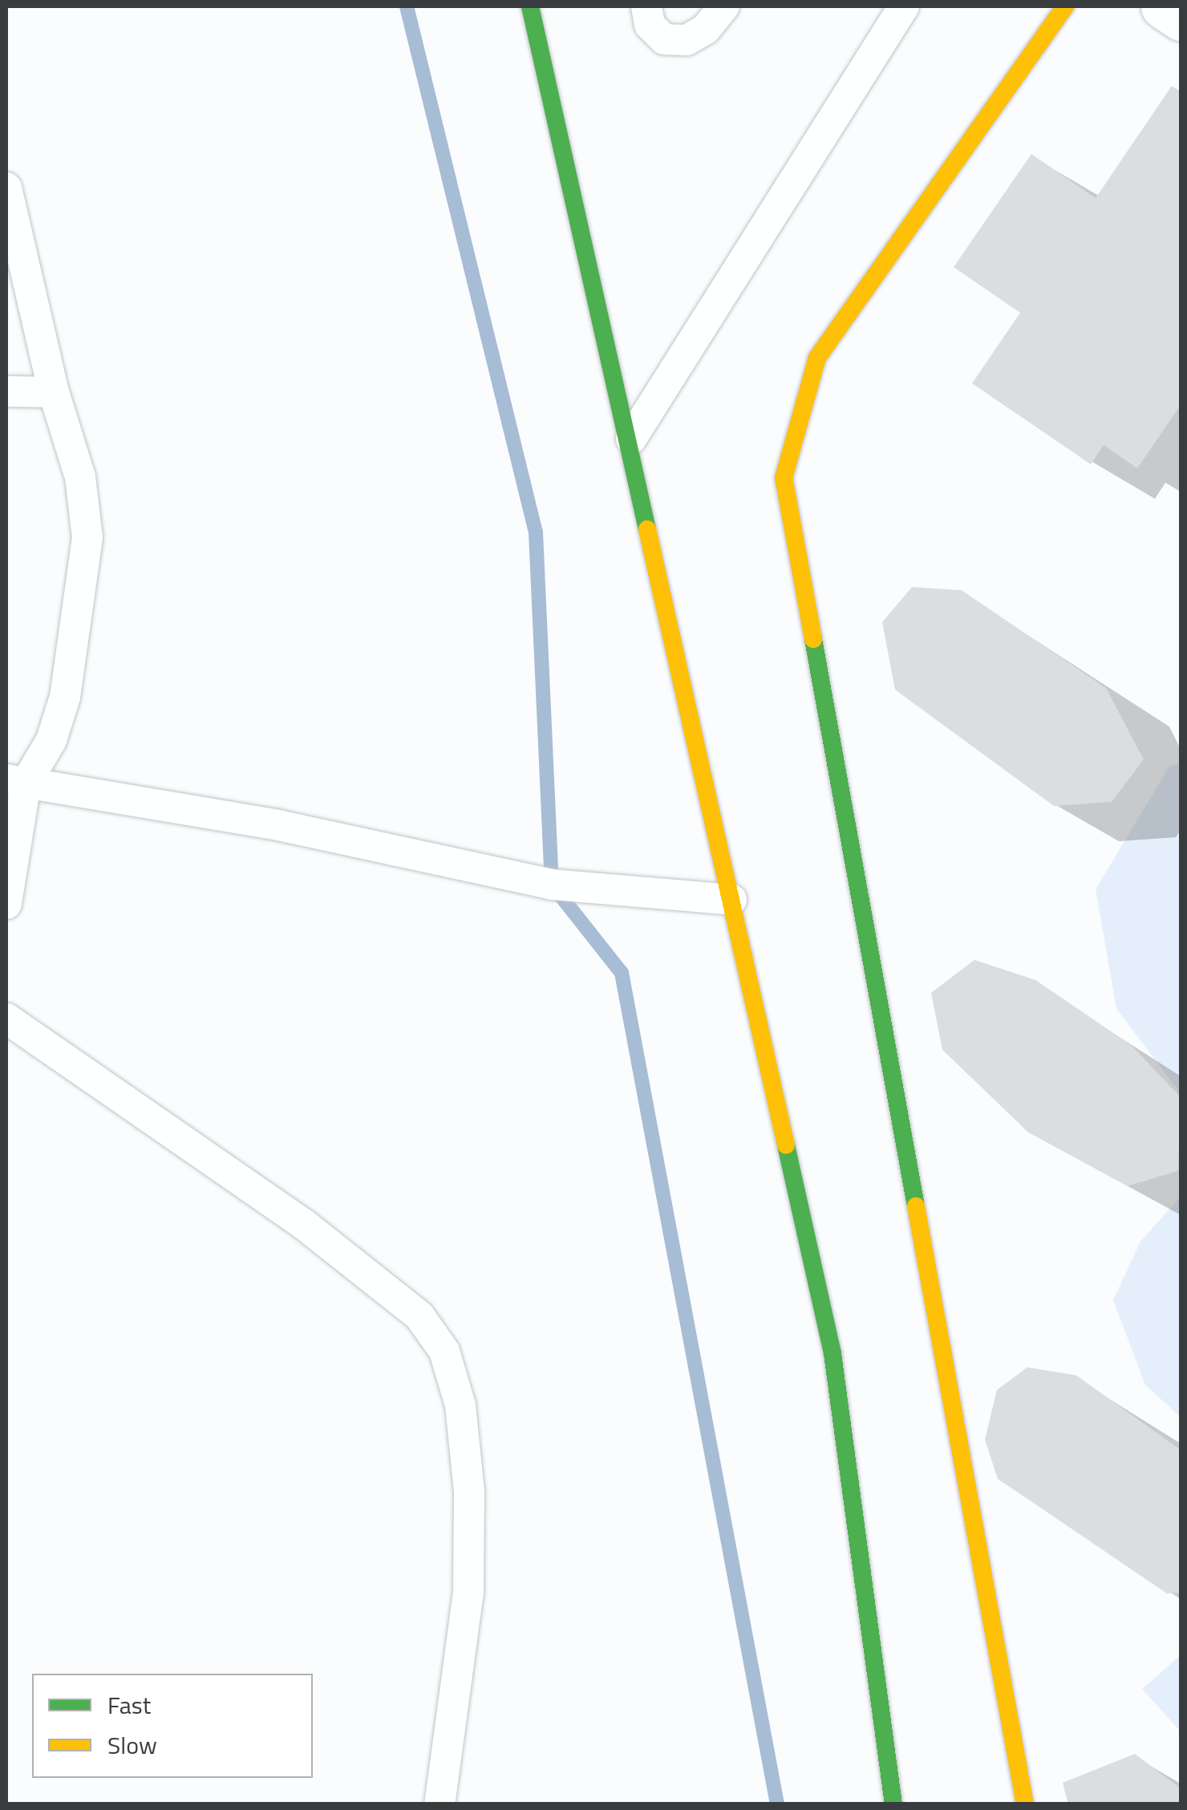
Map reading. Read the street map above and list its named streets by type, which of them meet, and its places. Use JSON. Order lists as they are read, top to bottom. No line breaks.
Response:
{"legend":["Fast","Slow"]}
